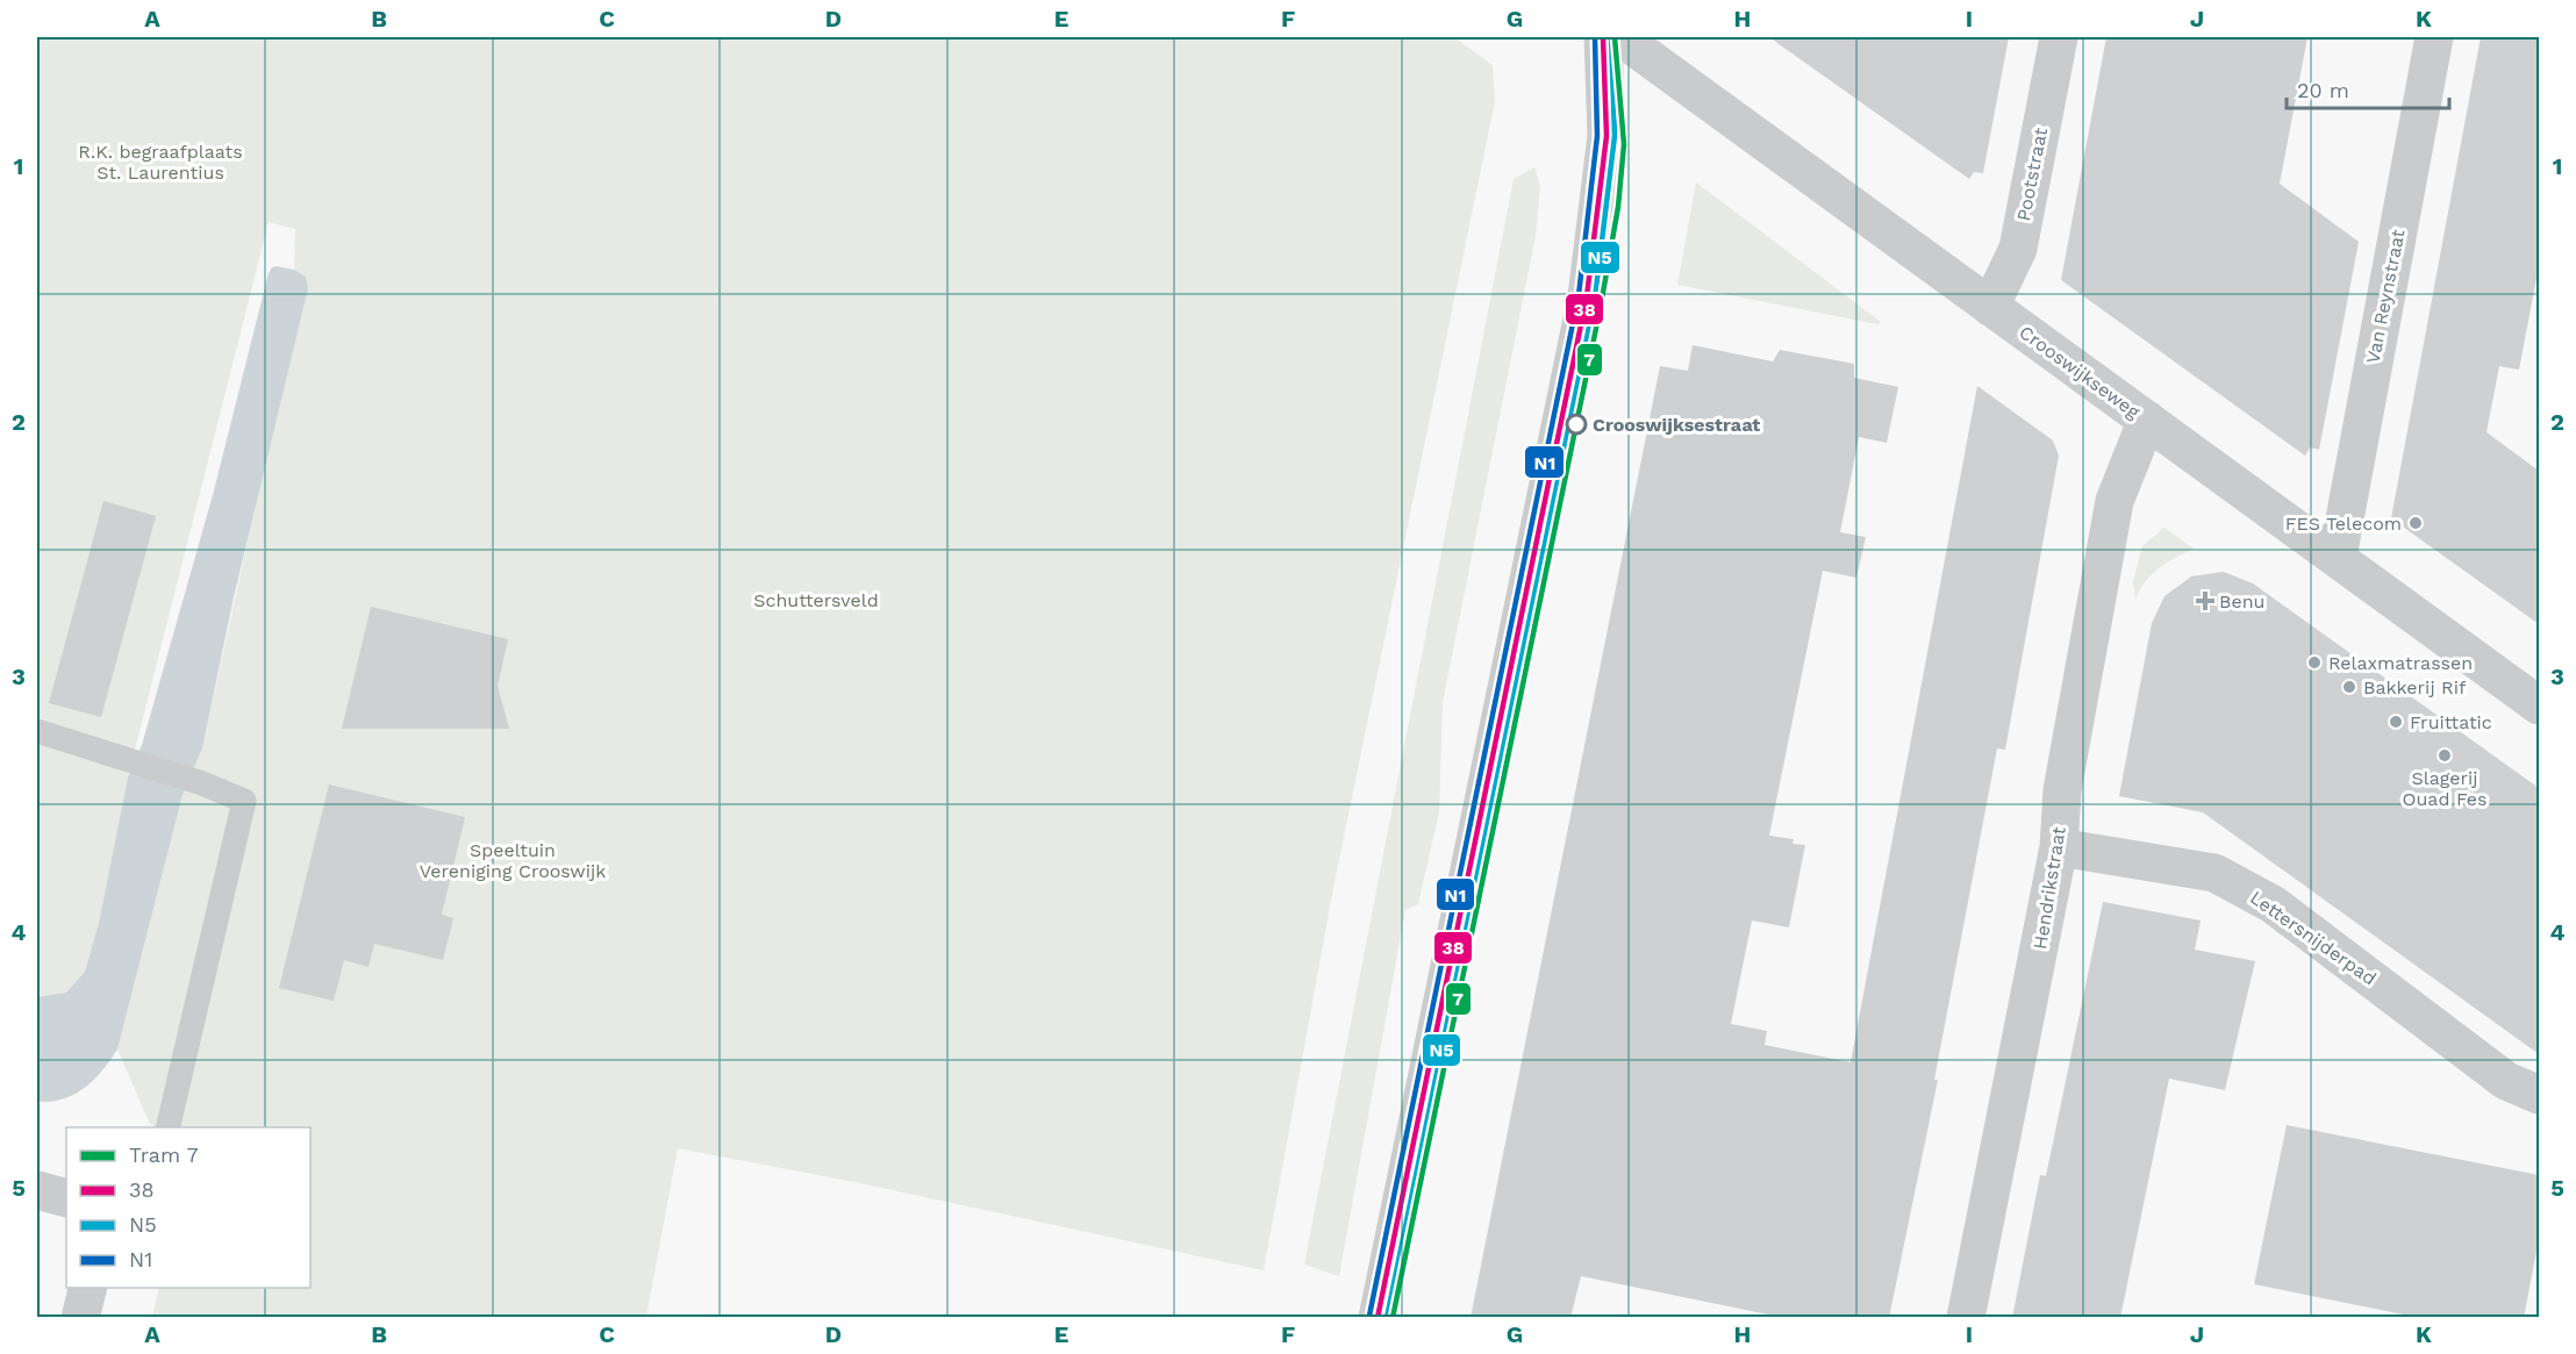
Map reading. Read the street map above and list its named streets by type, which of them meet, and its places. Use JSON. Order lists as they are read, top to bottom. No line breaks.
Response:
{"streets":{"street":["Pootstraat","Van Reynstraat","Crooswijkseweg","Hendrikstraat","Lettersnijderpad"]},"crossings":[["Pootstraat","Crooswijkseweg"],["Van Reynstraat","Crooswijkseweg"],["Crooswijkseweg","Hendrikstraat"],["Hendrikstraat","Lettersnijderpad"]],"parks":["R.K. begraafplaats St. Laurentius","Schuttersveld","Speeltuin Vereniging Crooswijk"],"places":{"other":["Crooswijksestraat","FES Telecom","Relaxmatrassen","Bakkerij Rif","Fruittatic","Slagerij Ouad Fes"],"health":["Benu"]},"lines":["tram line 7","transit line 38","transit line N5","transit line N1"],"legend":["Tram 7","38","N5","N1"],"scale_bar":"20 m","grid":{"columns":["A","B","C","D","E","F","G","H","I","J","K"],"rows":["1","2","3","4","5"]}}
